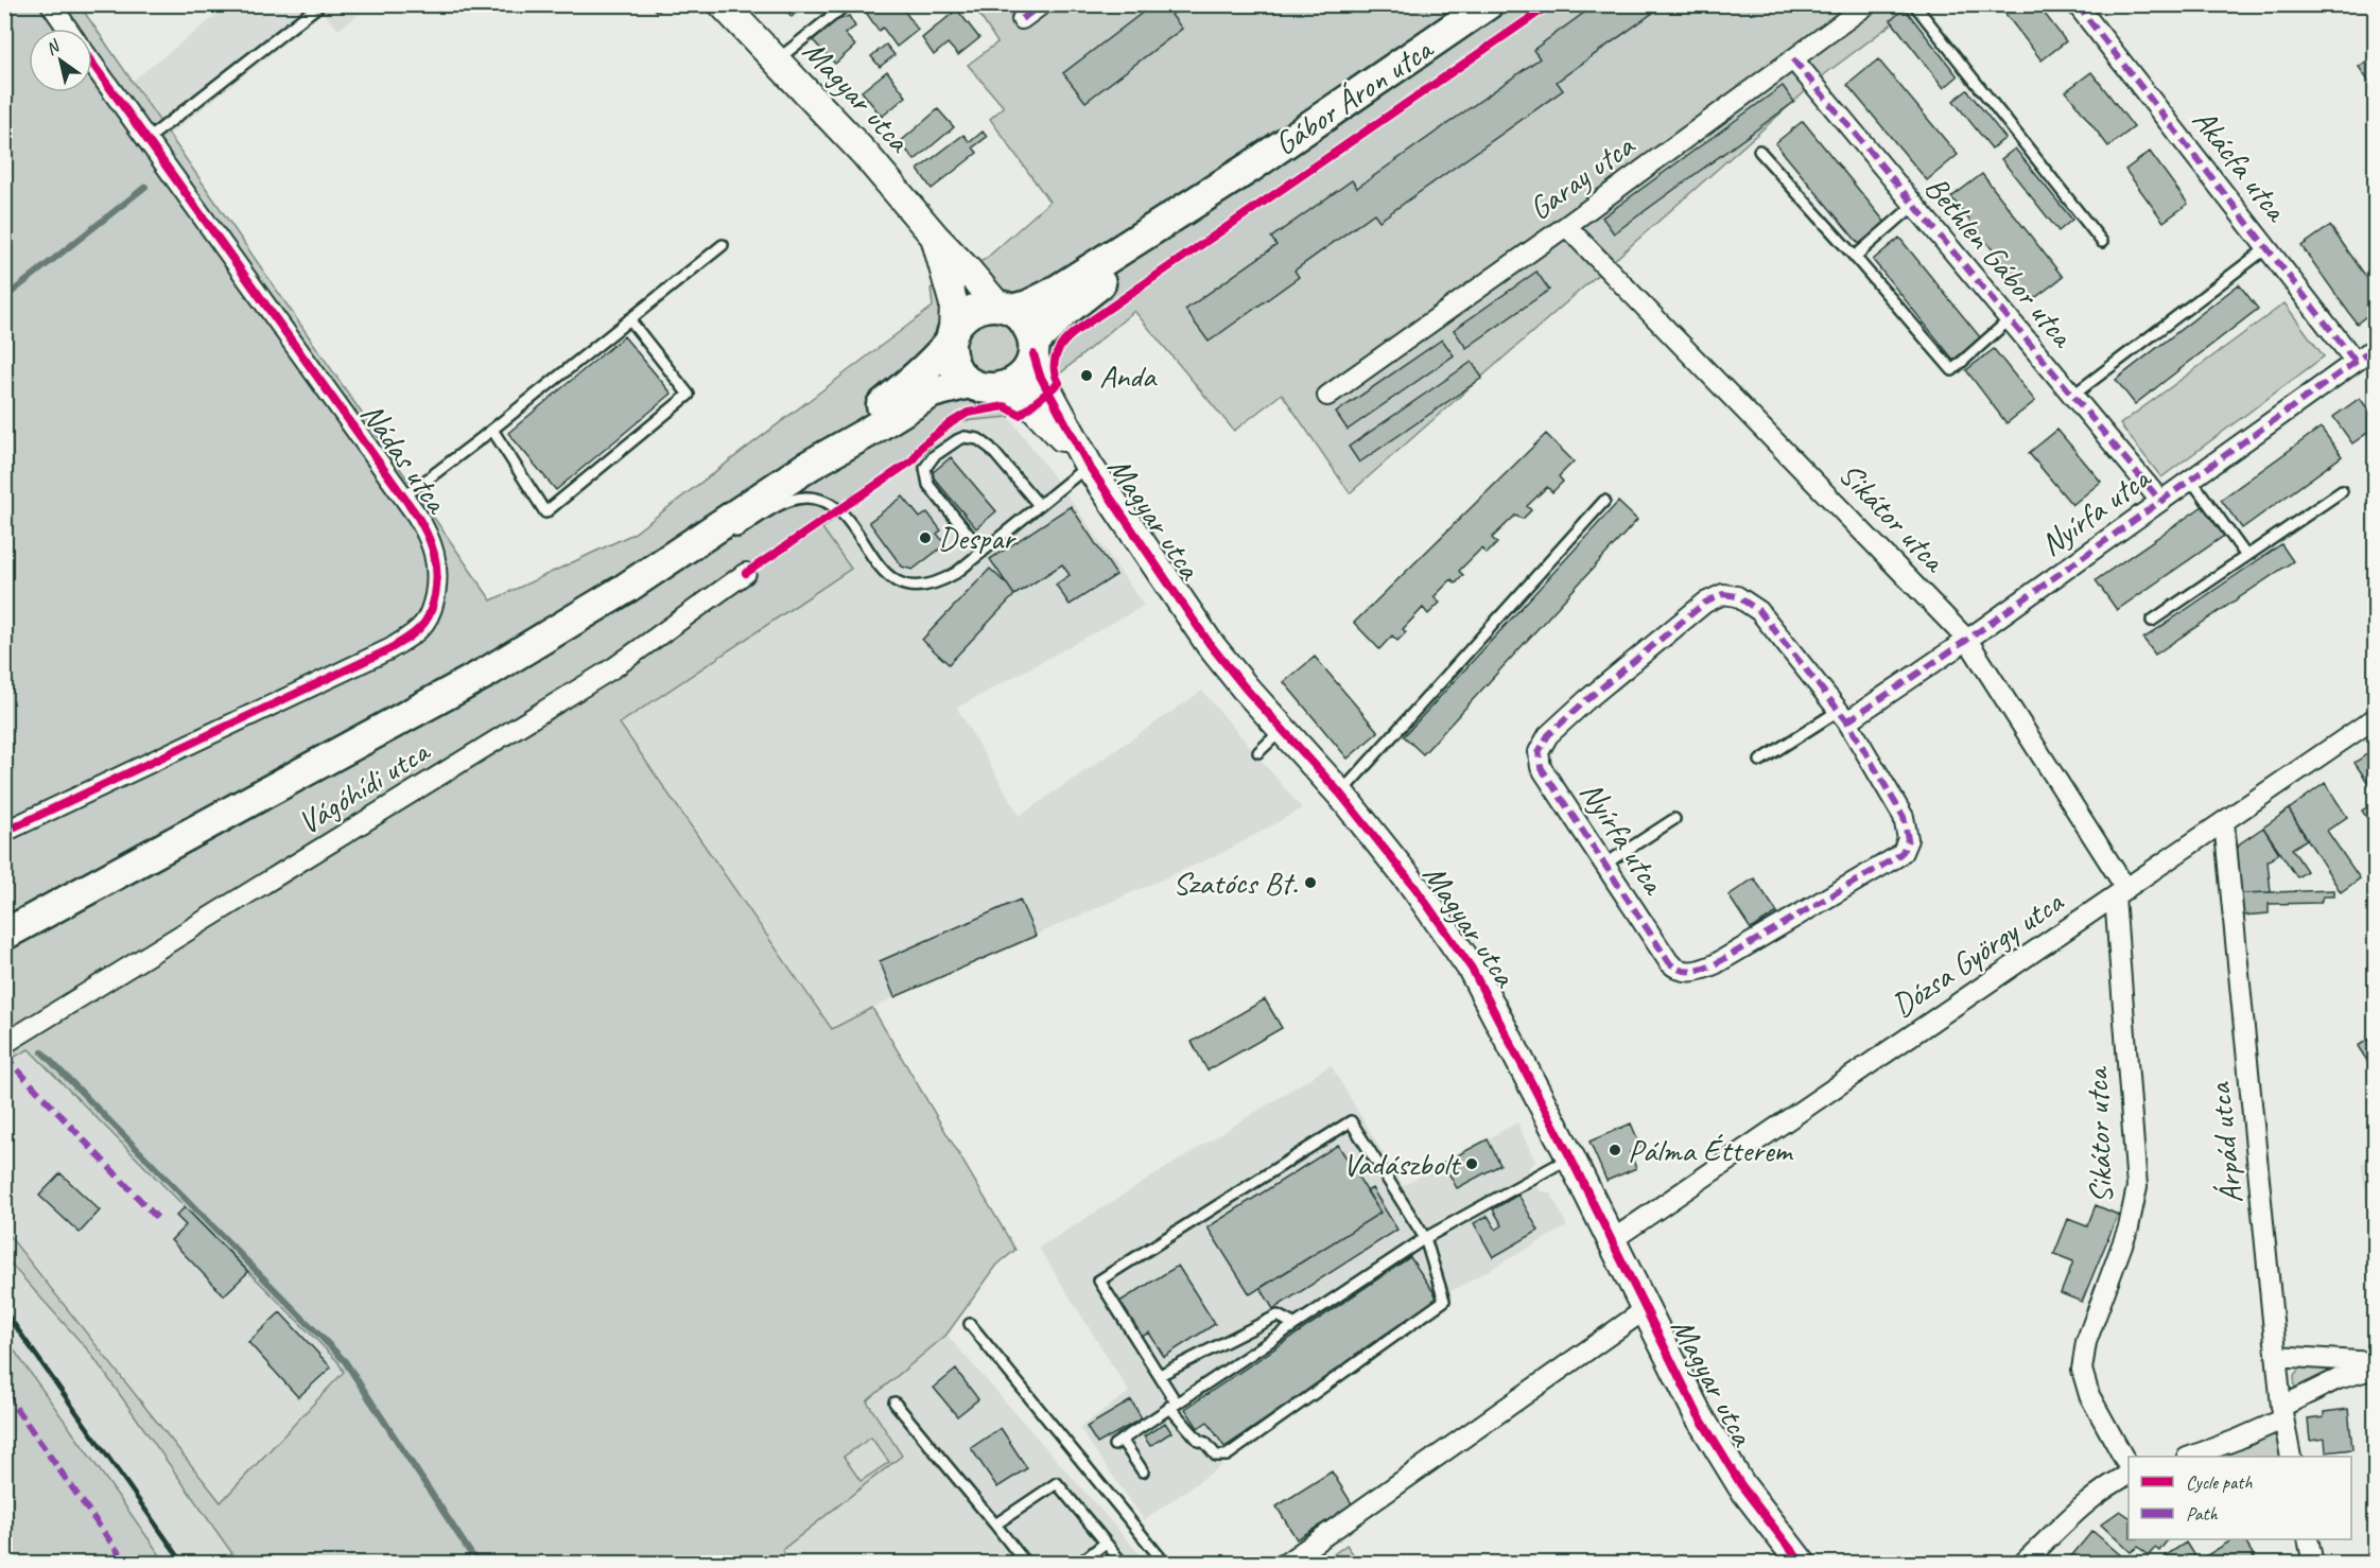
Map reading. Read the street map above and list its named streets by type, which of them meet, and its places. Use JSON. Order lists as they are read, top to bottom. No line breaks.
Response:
{"streets":{"main road":["Gábor Áron utca"],"street":["Magyar utca","Akácfa utca","Garay utca","Bethlen Gábor utca","Nádas utca","Nyírfa utca","Sikátor utca","Vágóhídi utca","Dózsa György utca","Árpád utca"]},"crossings":[["Magyar utca","Gábor Áron utca"],["Magyar utca","Dózsa György utca"],["Akácfa utca","Nyírfa utca"],["Garay utca","Bethlen Gábor utca"],["Garay utca","Sikátor utca"],["Bethlen Gábor utca","Nyírfa utca"],["Nyírfa utca","Sikátor utca"],["Sikátor utca","Dózsa György utca"],["Dózsa György utca","Árpád utca"]],"places":["Anda","Despar","Szatócs Bt.","Pálma Étterem","Vadászbolt"],"legend":["Cycle path","Path"],"north":"top left"}
